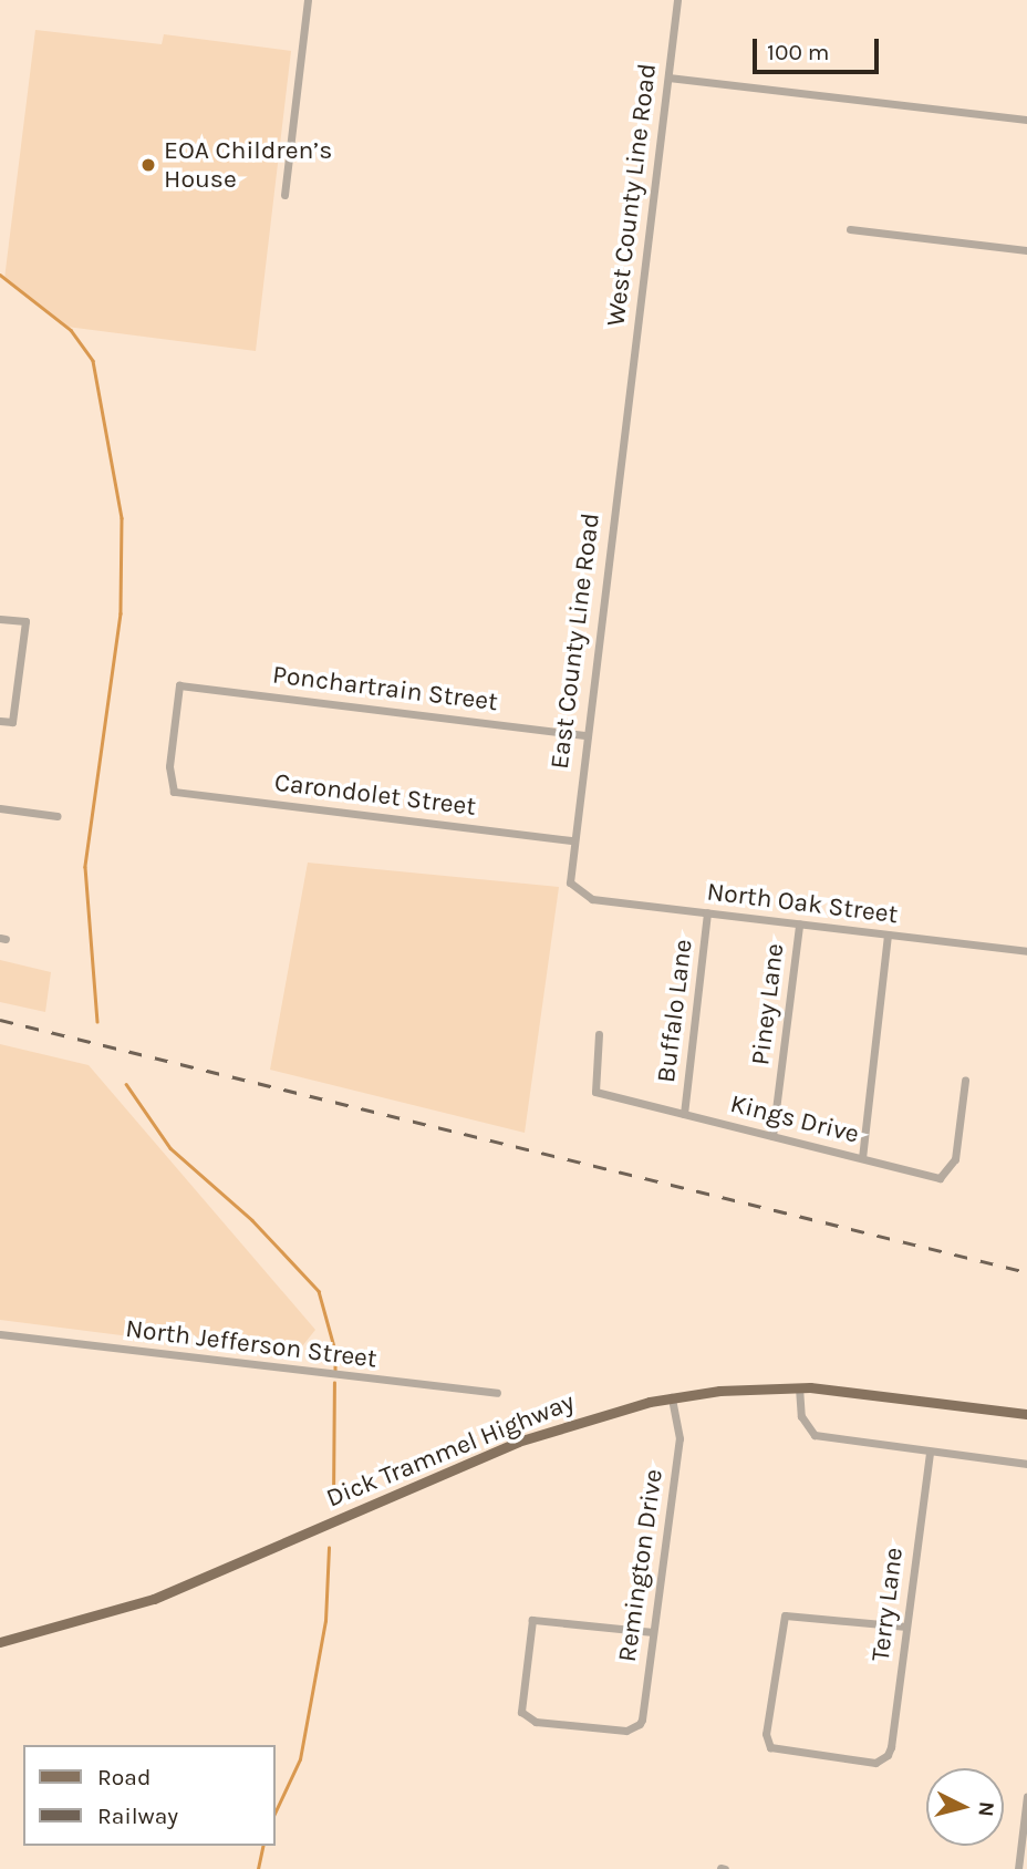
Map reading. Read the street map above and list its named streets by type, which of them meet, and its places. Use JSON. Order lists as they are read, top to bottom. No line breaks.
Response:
{"streets":{"main road":["Dick Trammel Highway"],"street":["West County Line Road","East County Line Road","Ponchartrain Street","Carondolet Street","North Oak Street","Piney Lane","Buffalo Lane","Kings Drive","North Jefferson Street","Remington Drive","Terry Lane"]},"crossings":[["West County Line Road","East County Line Road"],["East County Line Road","Ponchartrain Street"],["East County Line Road","Carondolet Street"],["East County Line Road","North Oak Street"],["Ponchartrain Street","Carondolet Street"],["North Oak Street","Piney Lane"],["North Oak Street","Buffalo Lane"],["Piney Lane","Kings Drive"],["Buffalo Lane","Kings Drive"],["Dick Trammel Highway","Remington Drive"]],"places":["EOA Children’s House"],"legend":["Road","Railway"],"scale_bar":"100 m","north":"right"}
